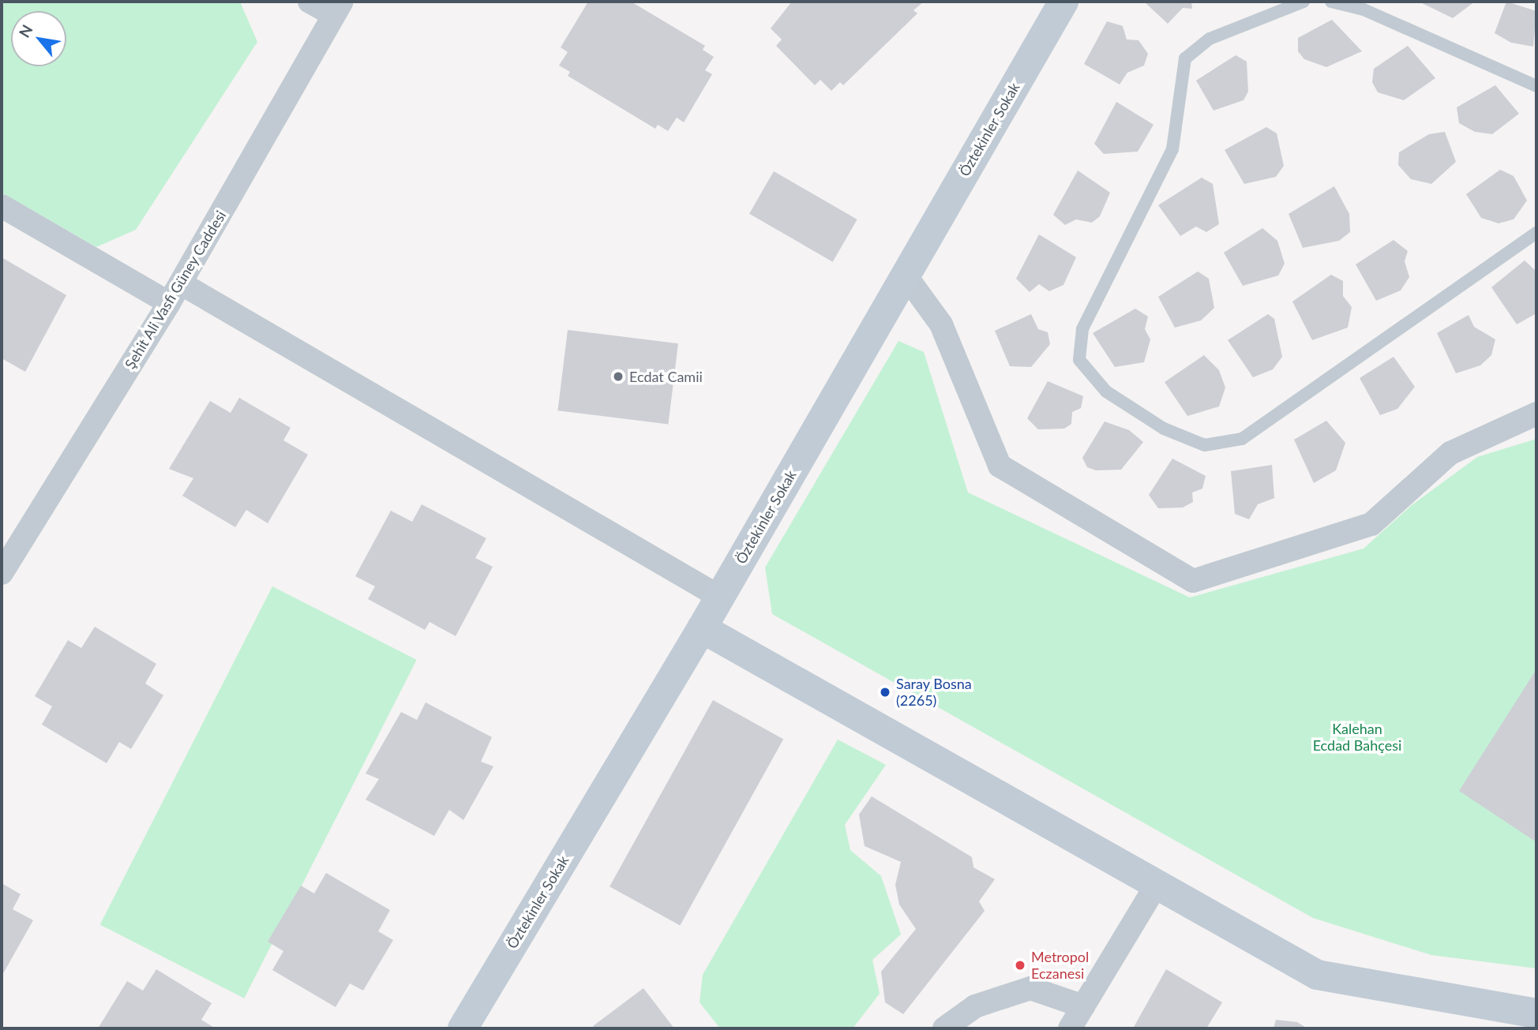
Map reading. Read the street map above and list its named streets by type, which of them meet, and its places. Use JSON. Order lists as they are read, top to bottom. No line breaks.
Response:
{"streets":{"street":["Öztekinler Sokak","Şehit Ali Vasfi Güney Caddesi"]},"parks":["Kalehan Ecdad Bahçesi"],"places":["Ecdat Camii","Saray Bosna (2265)","Metropol Eczanesi"],"north":"top left"}
